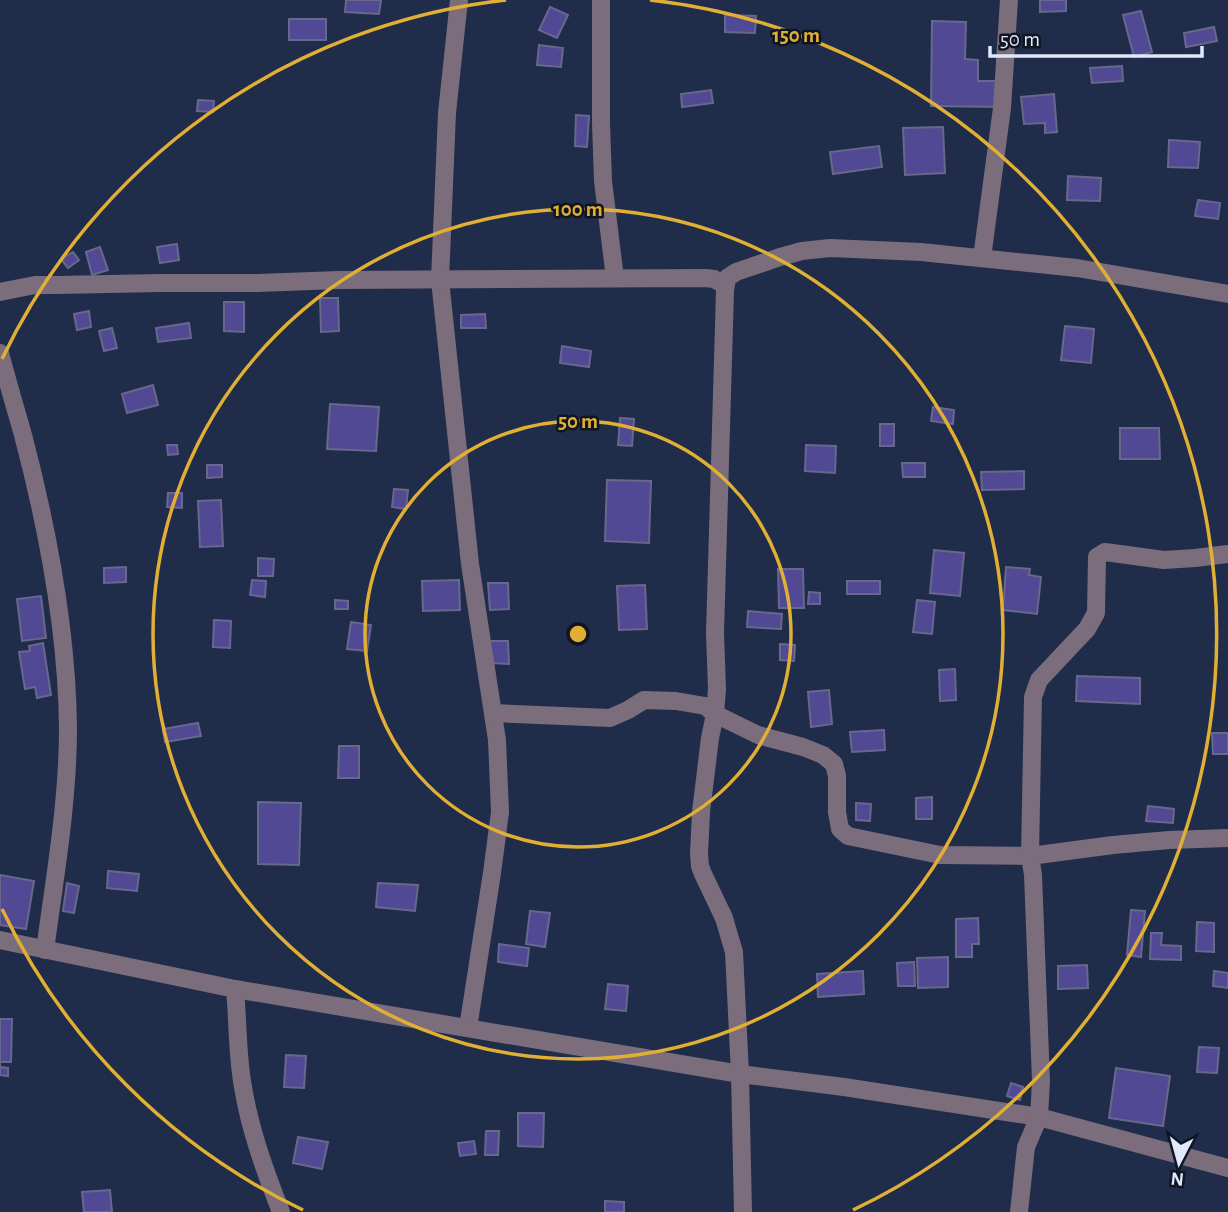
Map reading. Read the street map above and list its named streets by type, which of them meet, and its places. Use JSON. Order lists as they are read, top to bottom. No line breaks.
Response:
{"scale_bar":"50 m","north":"bottom","rings":["150 m","100 m","50 m"]}
